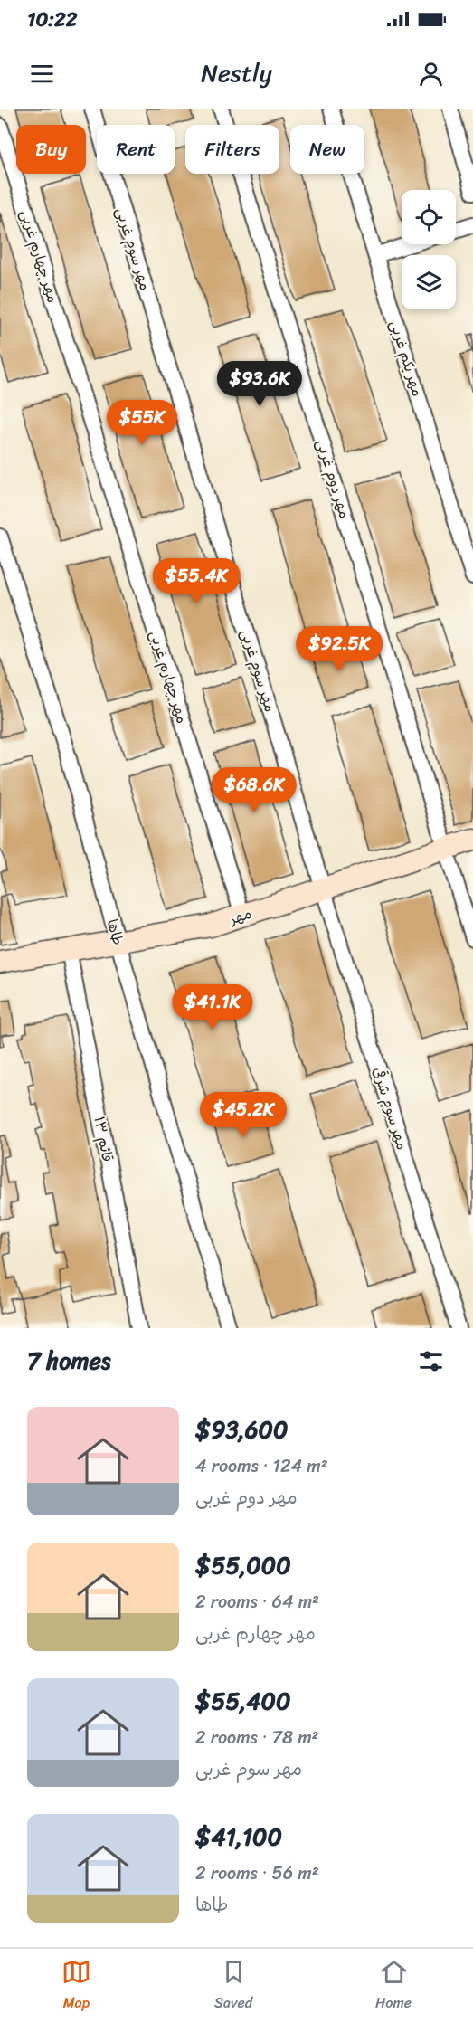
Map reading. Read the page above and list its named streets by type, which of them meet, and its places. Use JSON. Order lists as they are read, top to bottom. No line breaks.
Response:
{"streets":{"street":["مهر سوم غربی","مهر چهارم غربی","مهر یکم غربی","مهر دوم غربی","مهر","طاها","مهر سوم شرقی","قائم ۱۳"]},"crossings":[["مهر سوم غربی","مهر"],["مهر سوم غربی","مهر سوم شرقی"],["مهر چهارم غربی","مهر"],["مهر دوم غربی","مهر"],["مهر","طاها"],["مهر","مهر سوم شرقی"],["مهر","قائم ۱۳"]],"page":{"status":"10:22","header":"Nestly","chip":["Buy","Rent","Filters","New"],"price":["$93.6K","$55K","$55.4K","$92.5K","$68.6K","$41.1K","$45.2K"],"heading":"7 homes","list":[{"name":"$93,600","note":"4 rooms · 124 m² · مهر دوم غربی"},{"name":"$55,000","note":"2 rooms · 64 m² · مهر چهارم غربی"},{"name":"$55,400","note":"2 rooms · 78 m² · مهر سوم غربی"},{"name":"$41,100","note":"2 rooms · 56 m² · طاها"}],"tabs":["Map","Saved","Home"]}}
